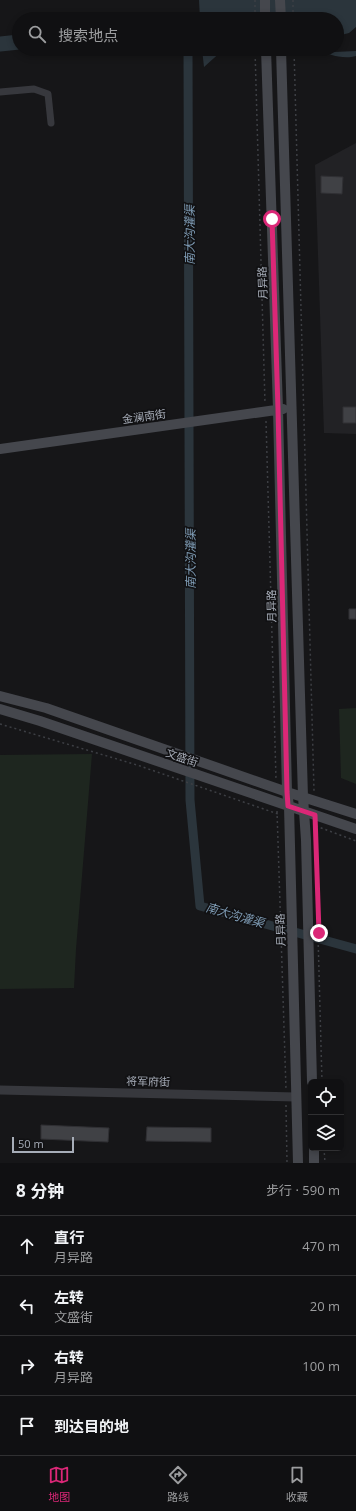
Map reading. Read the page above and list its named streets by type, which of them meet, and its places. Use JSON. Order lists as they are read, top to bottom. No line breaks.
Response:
{"streets":{"main road":["月异路","金澜南街","文盛街"],"street":["将军府街"]},"crossings":[["月异路","金澜南街"],["月异路","文盛街"],["月异路","将军府街"]],"water":["南大沟灌渠"],"scale_bar":"50 m","page":{"search":"搜索地点","scale":"50 m","heading":["8 分钟","步行 · 590 m"],"list":[["直行","月异路","470 m"],["左转","文盛街","20 m"],["右转","月异路","100 m"],"到达目的地"],"nav":["地图","路线","收藏"]}}
